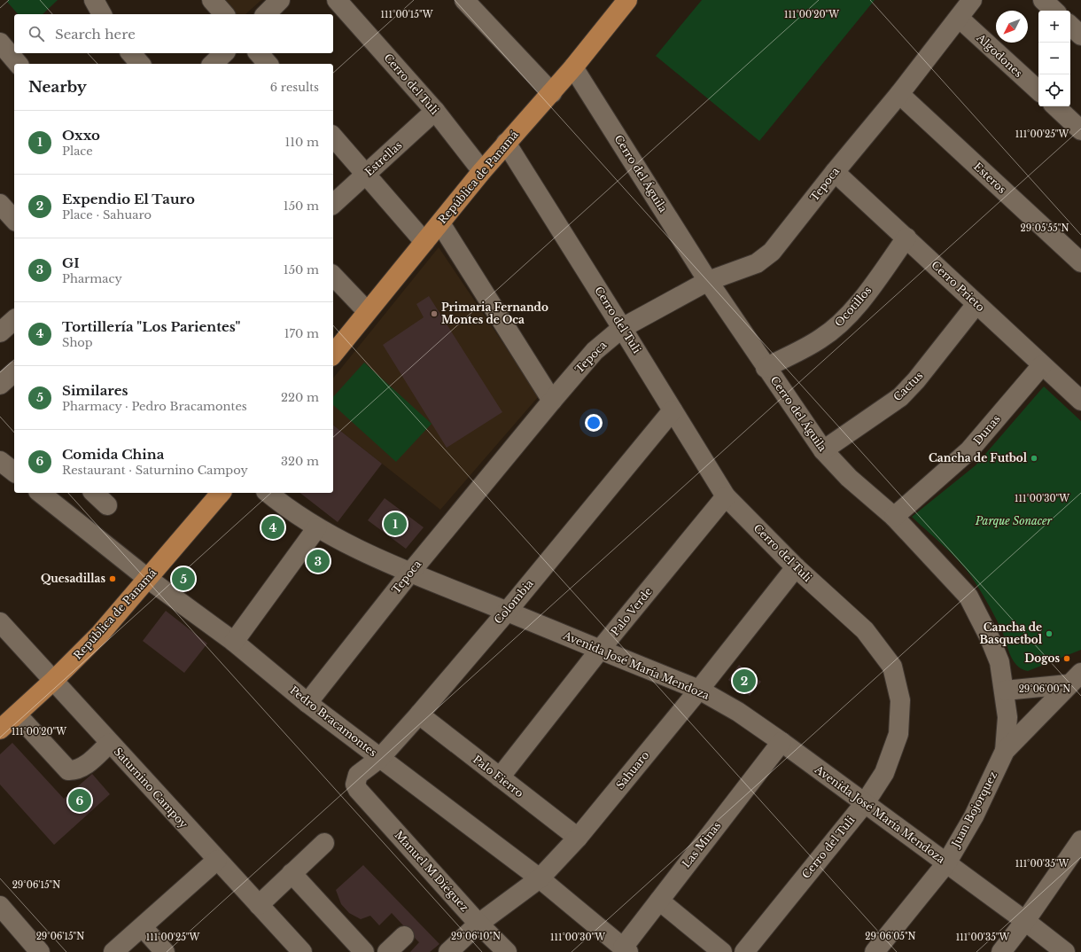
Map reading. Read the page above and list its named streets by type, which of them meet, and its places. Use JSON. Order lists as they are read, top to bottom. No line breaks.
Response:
{"streets":{"main road":["República de Panamá"],"street":["Algodones","Cerro del Tuli","Estrellas","Cerro del Águila","Esteros","Tepoca","Cerro Prieto","Ocotillos","Cactus","Dunas","Colombia","Palo Verde","Avenida José María Mendoza","Pedro Bracamontes","Sahuaro","Palo Fierro","Saturnino Campoy","Juan Bojorquez","Las Minas","Manuel M Diéguez"]},"crossings":[["Algodones","Tepoca"],["Cerro del Tuli","Estrellas"],["Cerro del Tuli","República de Panamá"],["Cerro del Tuli","Tepoca"],["Cerro del Tuli","Colombia"],["Cerro del Tuli","Palo Verde"],["Cerro del Tuli","Avenida José María Mendoza"],["Cerro del Tuli","Sahuaro"],["Cerro del Águila","República de Panamá"],["Cerro del Águila","Tepoca"],["Cerro del Águila","Ocotillos"],["Cerro del Águila","Cactus"],["Cerro del Águila","Dunas"],["Cerro del Águila","Juan Bojorquez"],["República de Panamá","Pedro Bracamontes"],["República de Panamá","Saturnino Campoy"],["Esteros","Tepoca"],["Tepoca","Cerro Prieto"],["Tepoca","Avenida José María Mendoza"],["Tepoca","Pedro Bracamontes"],["Cerro Prieto","Ocotillos"],["Cerro Prieto","Cactus"],["Cerro Prieto","Dunas"],["Colombia","Avenida José María Mendoza"],["Colombia","Pedro Bracamontes"],["Colombia","Palo Fierro"],["Colombia","Manuel M Diéguez"],["Palo Verde","Avenida José María Mendoza"],["Palo Verde","Palo Fierro"],["Avenida José María Mendoza","Sahuaro"],["Avenida José María Mendoza","Juan Bojorquez"],["Avenida José María Mendoza","Las Minas"],["Pedro Bracamontes","Sahuaro"],["Pedro Bracamontes","Las Minas"],["Sahuaro","Palo Fierro"],["Sahuaro","Manuel M Diéguez"]],"parks":["Parque Sonacer"],"places":["Primaria Fernando Montes de Oca","Cancha de Futbol","Quesadillas","Cancha de Basquetbol","Dogos"],"north":"bottom left","page":{"map_buttons":["+","−"],"search":"Search here","heading":["Nearby","6 results"],"list":[{"mark":"1","name":"Oxxo","note":"Place","value":"110 m"},{"mark":"2","name":"Expendio El Tauro","note":"Place · Sahuaro","value":"150 m"},{"mark":"3","name":"GI","note":"Pharmacy","value":"150 m"},{"mark":"4","name":"Tortillería \"Los Parientes\"","note":"Shop","value":"170 m"},{"mark":"5","name":"Similares","note":"Pharmacy · Pedro Bracamontes","value":"220 m"},{"mark":"6","name":"Comida China","note":"Restaurant · Saturnino Campoy","value":"320 m"}],"pins":["1","4","3","5","2","6"]},"coordinates":["111°00'15\"W","111°00'20\"W","111°00'25\"W","29°05'55\"N","111°00'30\"W","29°06'00\"N","111°00'35\"W","29°06'15\"N","29°06'10\"N","29°06'05\"N"]}
